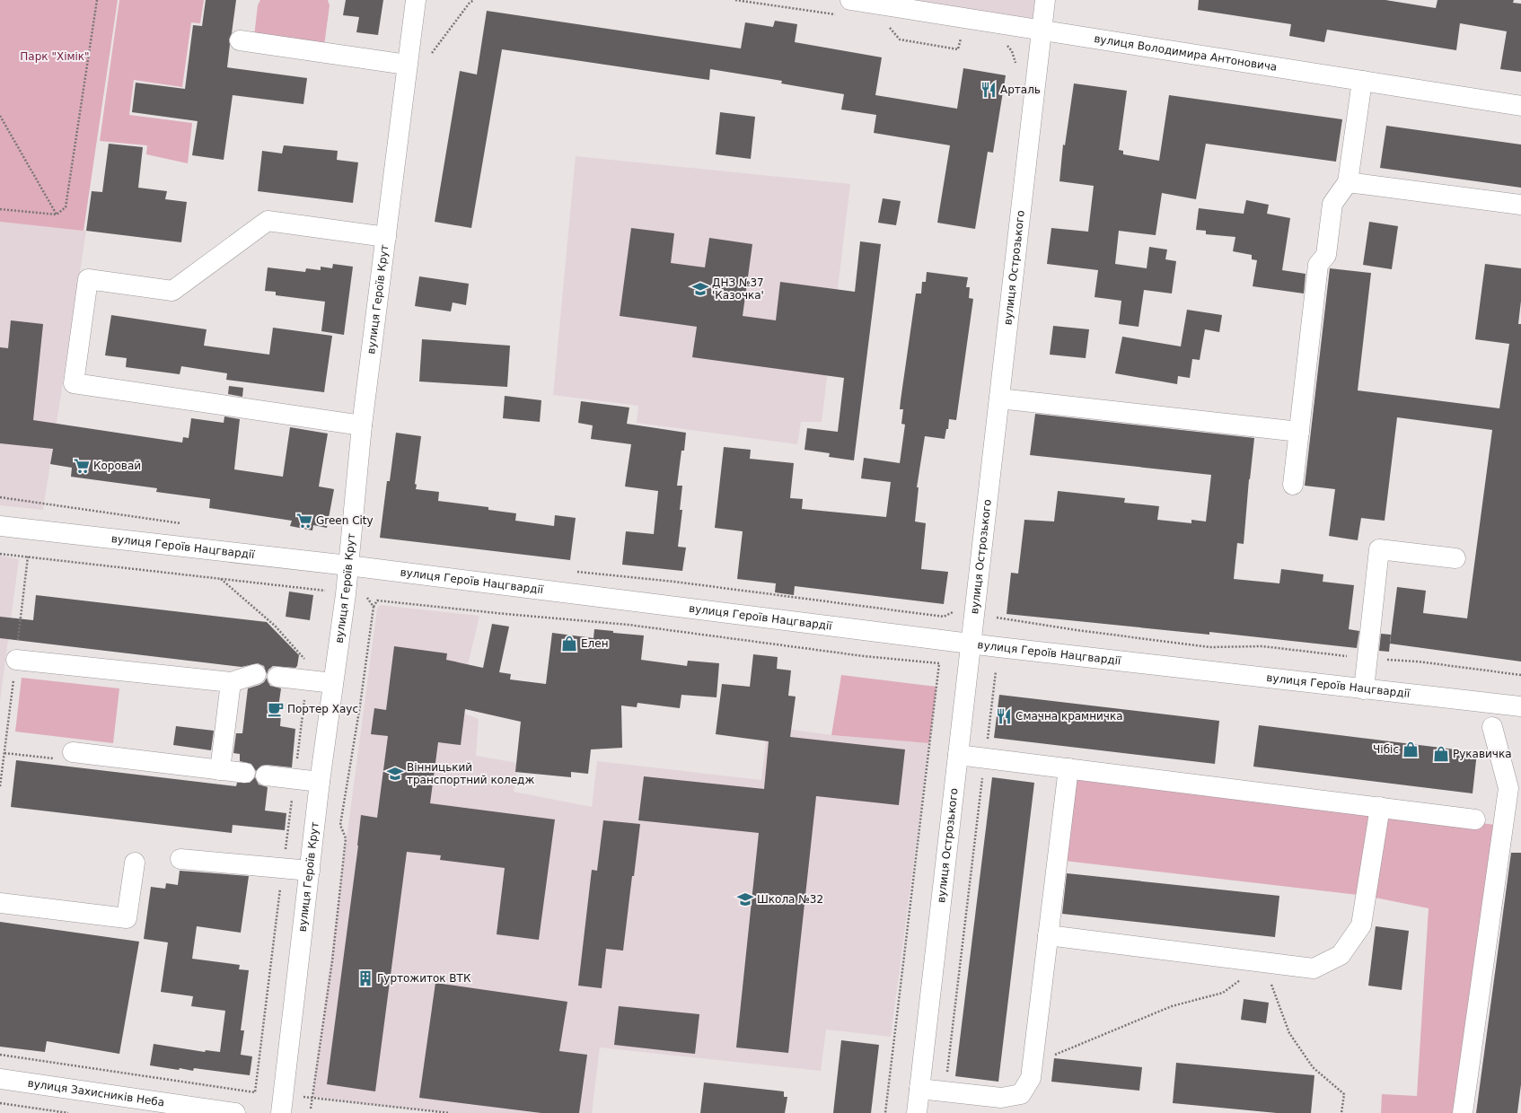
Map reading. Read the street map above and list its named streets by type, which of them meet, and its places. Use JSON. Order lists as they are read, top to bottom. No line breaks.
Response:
{"streets":{"street":["вулиця Володимира Антоновича","вулиця Острозького","вулиця Героїв Крут","вулиця Героїв Нацгвардії","вулиця Захисників Неба"]},"crossings":[["вулиця Володимира Антоновича","вулиця Острозького"],["вулиця Острозького","вулиця Героїв Нацгвардії"],["вулиця Героїв Крут","вулиця Героїв Нацгвардії"]],"parks":["Парк \"Хімік\""],"places":{"restaurant":["Арталь","Смачна крамничка"],"school or university":["ДНЗ №37 'Казочка'","Вінницький транспортний коледж","Школа №32"],"supermarket":["Коровай","Green City"],"shop":["Елен","Чібіс","Рукавичка"],"cafe":["Портер Хаус"],"building":["Гуртожиток ВТК"]}}
